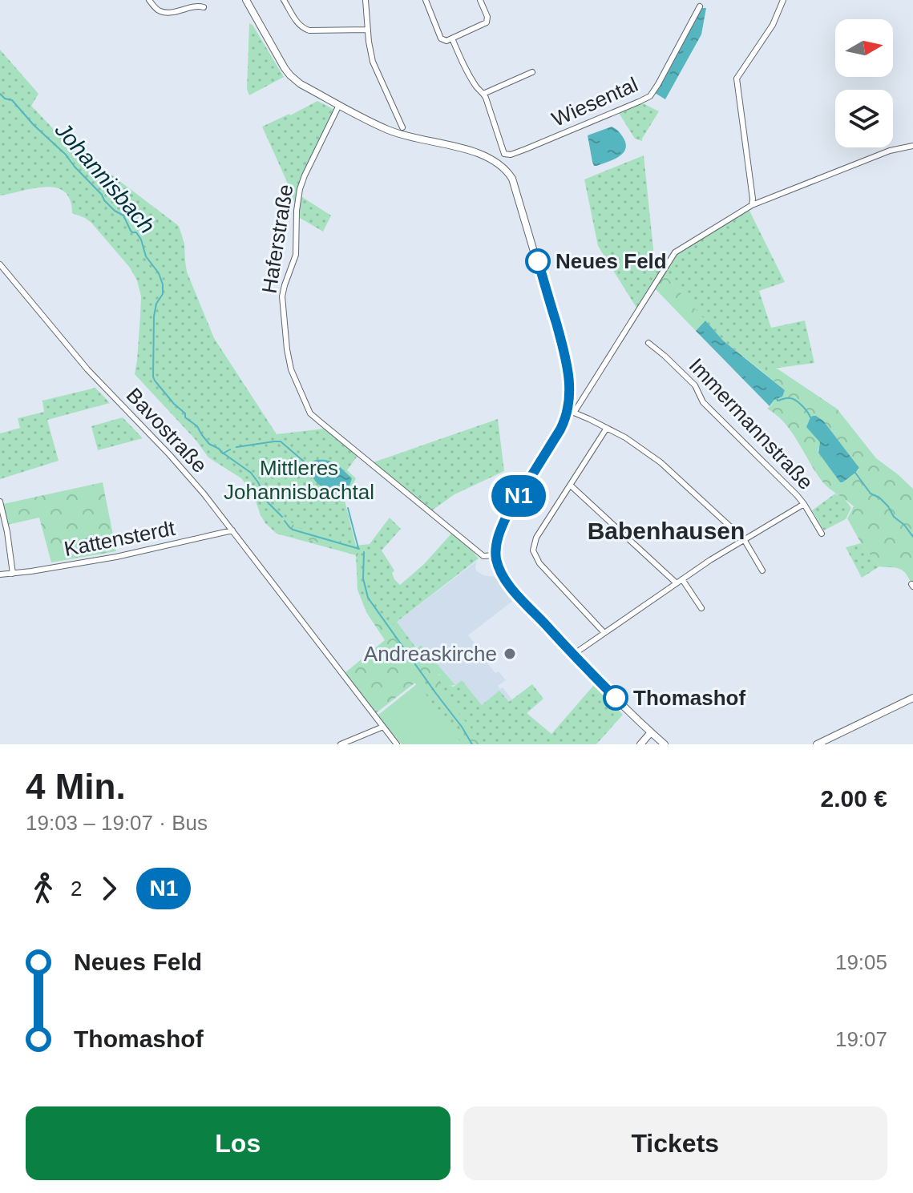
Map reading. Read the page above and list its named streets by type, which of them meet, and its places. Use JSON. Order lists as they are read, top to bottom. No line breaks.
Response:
{"streets":{"street":["Wiesental","Haferstraße","Immermannstraße","Bavostraße","Kattensterdt"]},"crossings":[["Bavostraße","Kattensterdt"]],"districts":["Babenhausen"],"water":["Johannisbach"],"parks":["Mittleres Johannisbachtal"],"places":["Neues Feld","Andreaskirche","Thomashof"],"lines":["bus line N1"],"north":"right","page":{"on_map":"N1","heading":["4 Min.","19:03 – 19:07 · Bus","2.00 €"],"legs":["2","N1"],"list":[{"name":"Neues Feld","value":"19:05"},{"name":"Thomashof","value":"19:07"}],"buttons":["Los","Tickets"]}}
